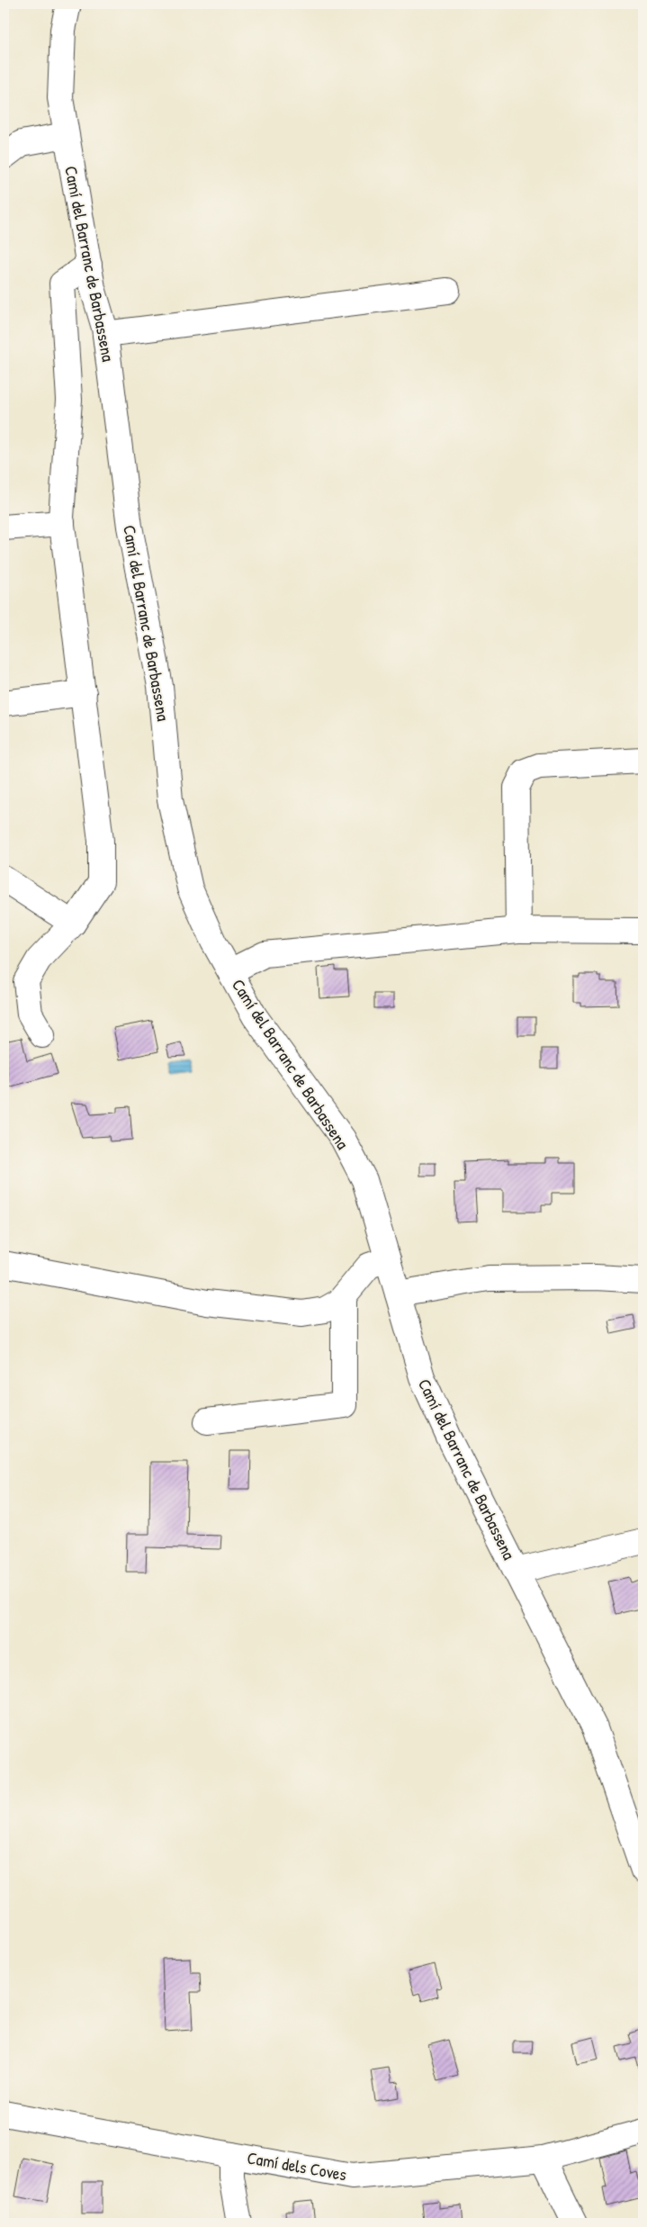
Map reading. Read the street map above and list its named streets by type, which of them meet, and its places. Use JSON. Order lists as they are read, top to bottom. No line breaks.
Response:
{"streets":{"street":["Camí del Barranc de Barbassena","Camí dels Coves"]}}
